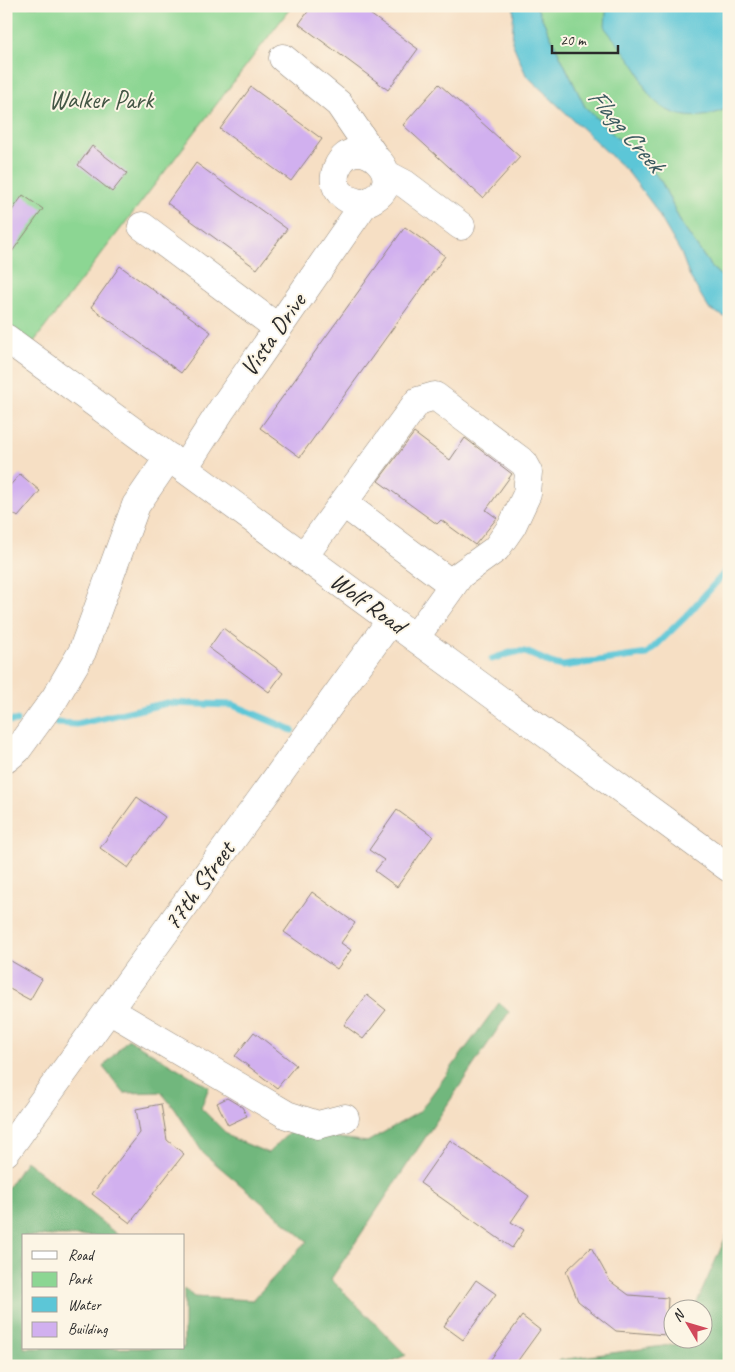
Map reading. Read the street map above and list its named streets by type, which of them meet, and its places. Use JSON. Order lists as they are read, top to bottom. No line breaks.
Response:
{"streets":{"street":["Vista Drive","Wolf Road","77th Street"]},"crossings":[["Vista Drive","Wolf Road"],["Wolf Road","77th Street"]],"water":["Flagg Creek"],"parks":["Walker Park"],"legend":["Road","Park","Water","Building"],"scale_bar":"20 m","north":"top left"}
